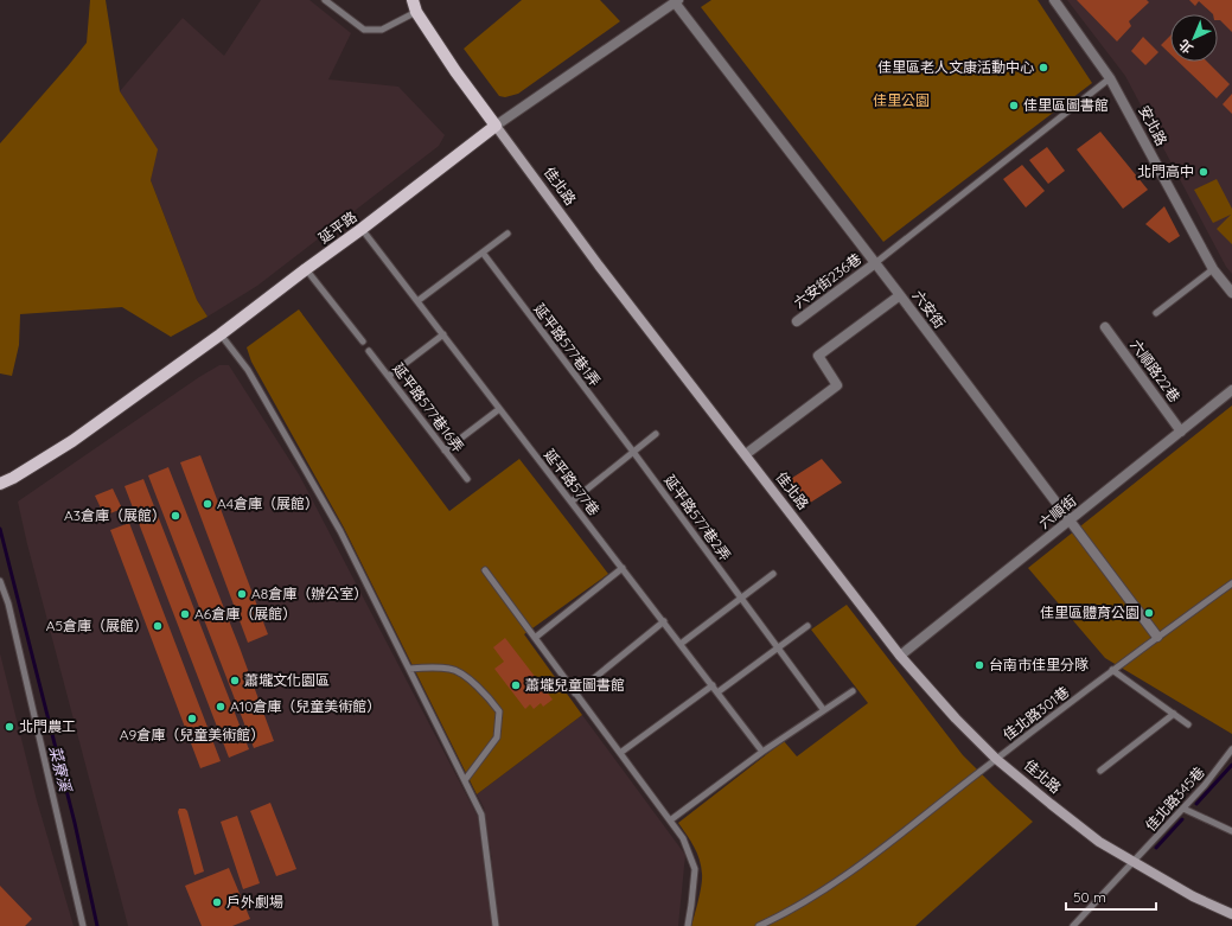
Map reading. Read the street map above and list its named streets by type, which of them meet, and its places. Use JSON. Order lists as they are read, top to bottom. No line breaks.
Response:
{"streets":{"main road":["佳北路","延平路"],"street":["安北路","六安街236巷","六安街","六順路22巷","六順街"],"lane":["延平路577巷1弄","延平路577巷16弄","延平路577巷","延平路577巷2弄","佳北路301巷","佳北路345巷"]},"crossings":[["佳北路","延平路"],["佳北路","六順街"],["佳北路","佳北路301巷"],["佳北路","佳北路345巷"],["延平路","六安街"],["延平路","延平路577巷"],["六安街236巷","六安街"],["六安街","六順街"],["六安街","佳北路301巷"],["延平路577巷1弄","延平路577巷2弄"],["六順路22巷","六順街"]],"water":["菜寮溪"],"parks":["佳里公園"],"places":["佳里區老人文康活動中心","佳里區圖書館","北門高中","A4倉庫（展館）","A3倉庫（展館）","A8倉庫（辦公室）","佳里區體育公園","A6倉庫（展館）","A5倉庫（展館）","台南市佳里分隊","蕭壠文化園區","蕭壠兒童圖書館","A10倉庫（兒童美術館）","A9倉庫（兒童美術館）","北門農工","戶外劇場"],"scale_bar":"50 m","north":"bottom left"}
